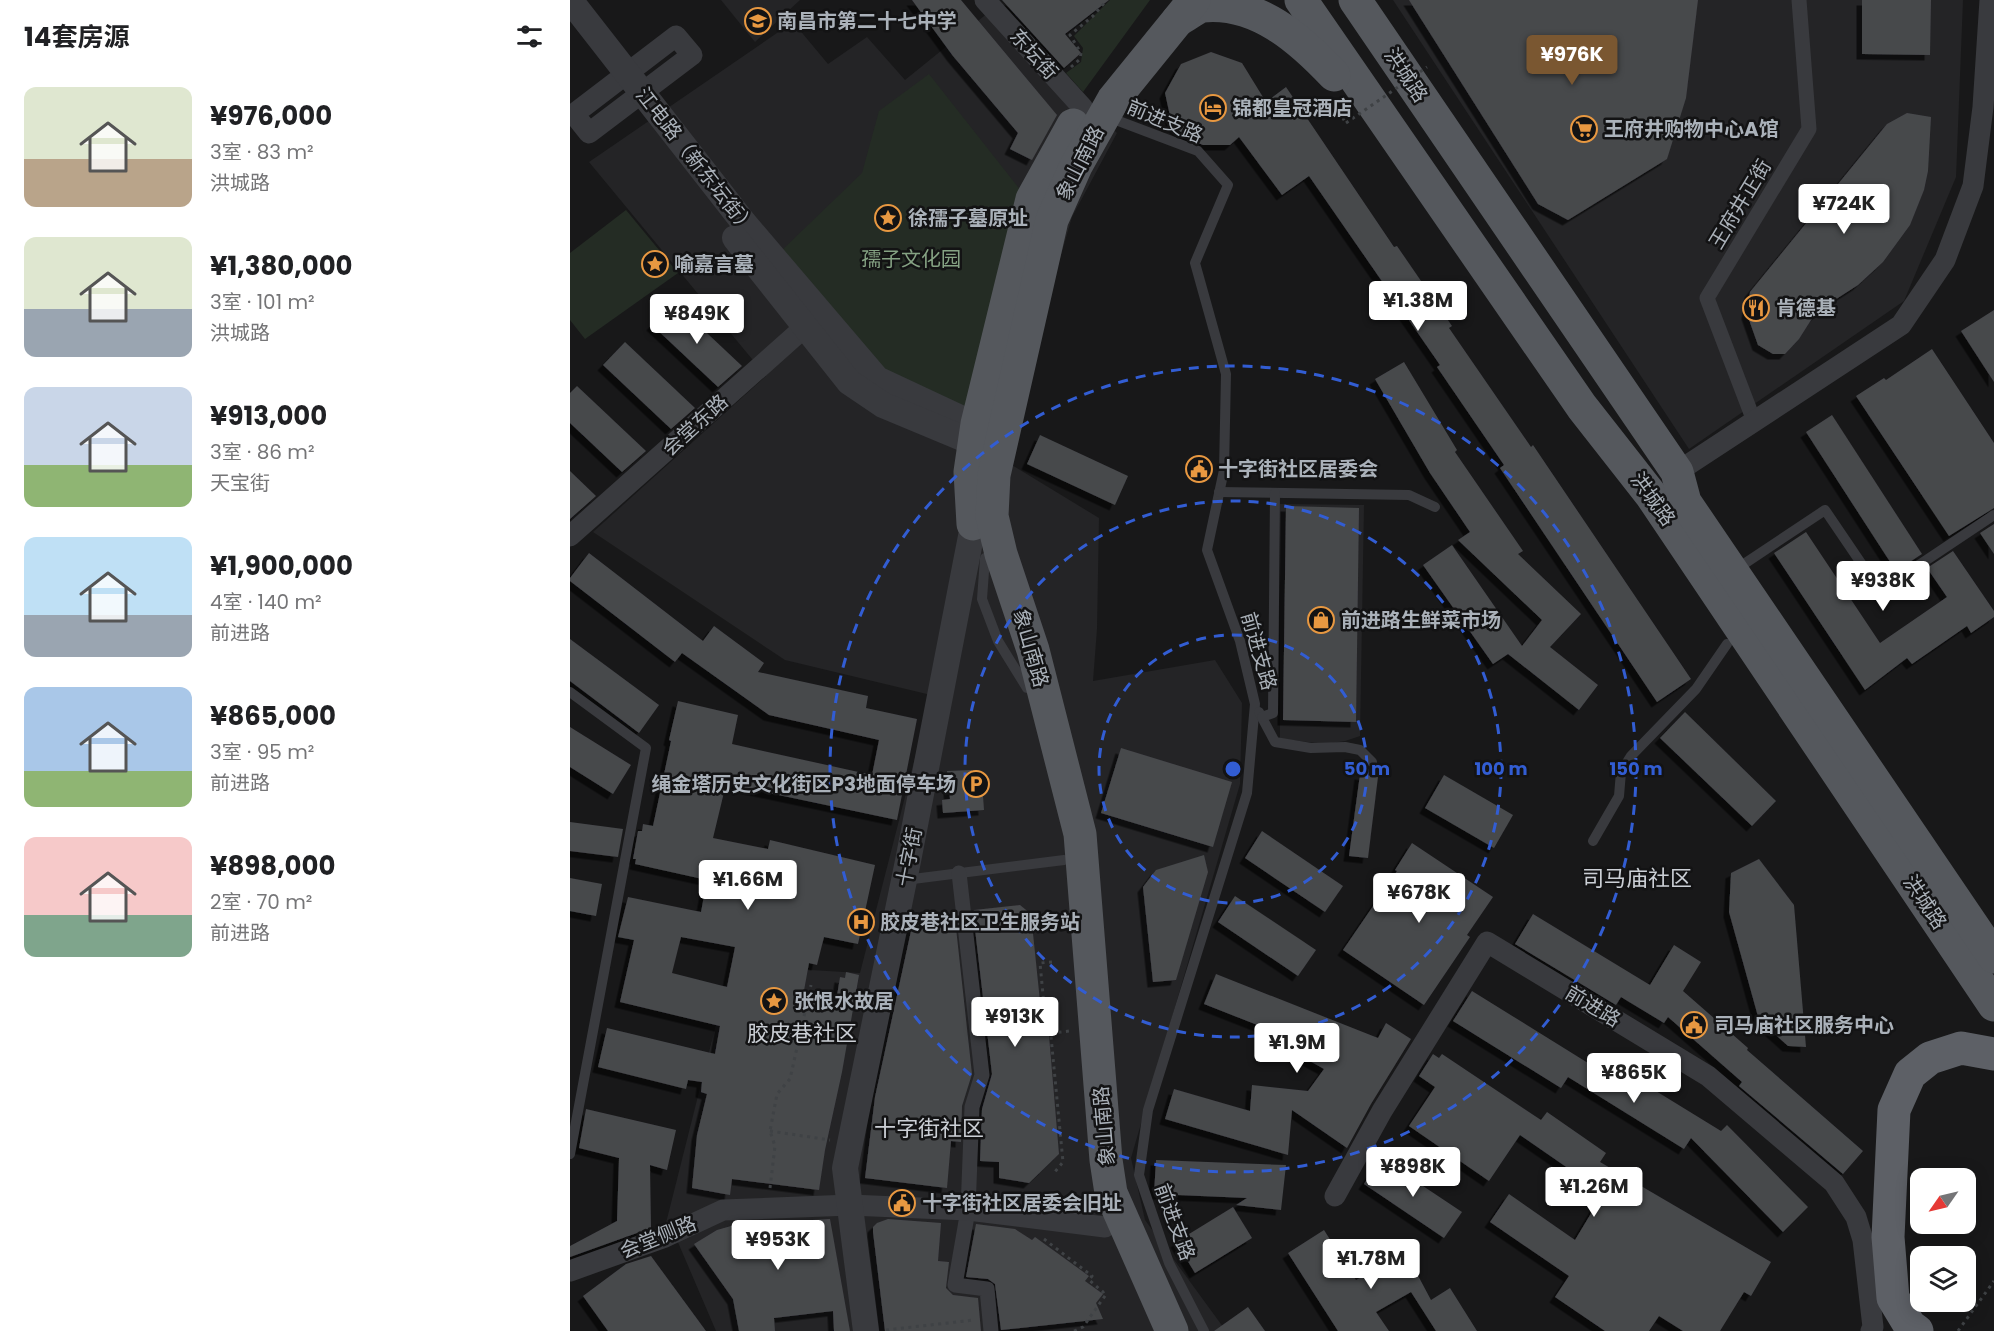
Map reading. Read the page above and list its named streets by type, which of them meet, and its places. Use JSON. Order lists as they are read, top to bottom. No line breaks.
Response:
{"streets":{"main road":["洪城路","象山南路"],"street":["东坛街","江电路（新东坛街）","王府井正街","会堂东路","十字街","前进路","会堂侧路"],"lane":["前进支路"]},"crossings":[["东坛街","前进支路"],["东坛街","象山南路"],["前进支路","象山南路"],["江电路（新东坛街）","象山南路"],["江电路（新东坛街）","会堂东路"],["象山南路","十字街"],["象山南路","会堂侧路"],["十字街","会堂侧路"]],"districts":["司马庙社区","胶皮巷社区","十字街社区"],"parks":["孺子文化园"],"places":{"school or university":["南昌市第二十七中学"],"hotel":["锦都皇冠酒店"],"supermarket":["王府井购物中心A馆"],"place":["徐孺子墓原址","喻嘉言墓","张恨水故居"],"restaurant":["肯德基"],"public building":["十字街社区居委会","司马庙社区服务中心","十字街社区居委会旧址"],"shop":["前进路生鲜菜市场"],"parking":["绳金塔历史文化街区P3地面停车场"],"hospital":["胶皮巷社区卫生服务站"]},"north":"bottom left","page":{"heading":"14套房源","price":["¥976K","¥724K","¥1.38M","¥849K","¥938K","¥1.66M","¥678K","¥913K","¥1.9M","¥865K","¥898K","¥1.26M","¥953K","¥1.78M"],"list":[{"name":"¥976,000","note":"3室 · 83 m² · 洪城路"},{"name":"¥1,380,000","note":"3室 · 101 m² · 洪城路"},{"name":"¥913,000","note":"3室 · 86 m² · 天宝街"},{"name":"¥1,900,000","note":"4室 · 140 m² · 前进路"},{"name":"¥865,000","note":"3室 · 95 m² · 前进路"},{"name":"¥898,000","note":"2室 · 70 m² · 前进路"}]},"rings":["50 m","100 m","150 m"]}
